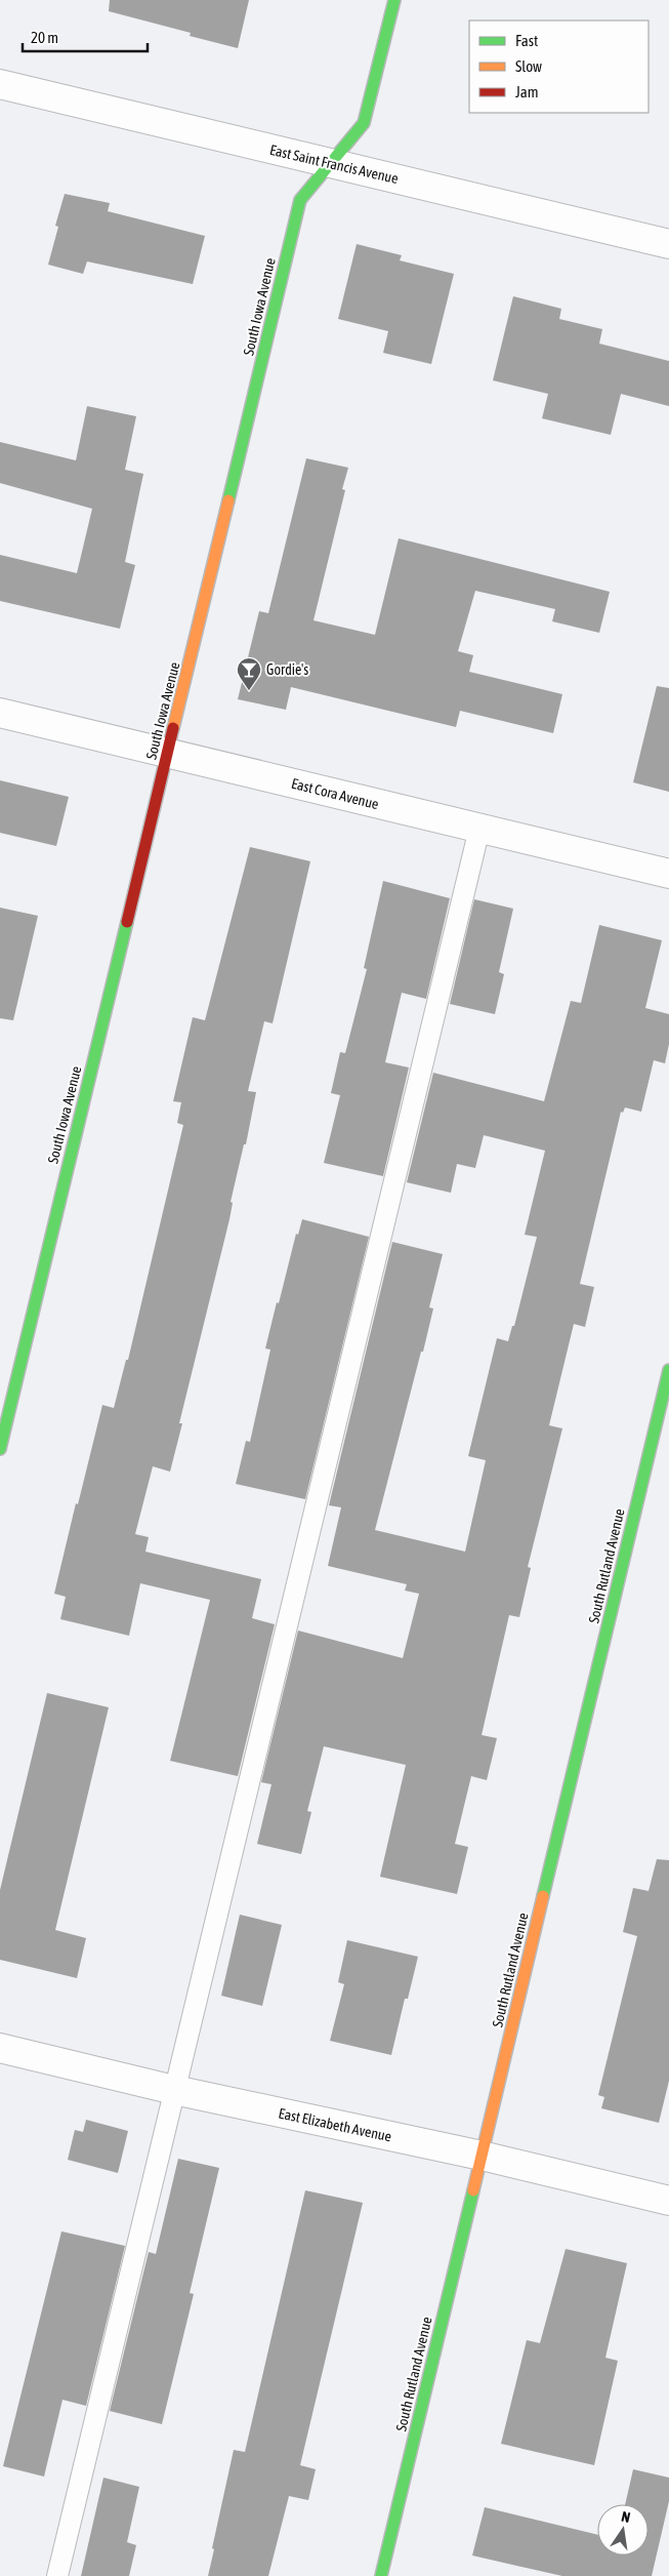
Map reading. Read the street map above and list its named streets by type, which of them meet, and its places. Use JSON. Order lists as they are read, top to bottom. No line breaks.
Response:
{"streets":{"street":["East Saint Francis Avenue","South Iowa Avenue","East Cora Avenue","South Rutland Avenue","East Elizabeth Avenue"]},"crossings":[["East Saint Francis Avenue","South Iowa Avenue"],["South Iowa Avenue","East Cora Avenue"],["South Rutland Avenue","East Elizabeth Avenue"]],"places":{"bar":["Gordie's"]},"legend":["Fast","Slow","Jam"],"scale_bar":"20 m","north":"top"}
